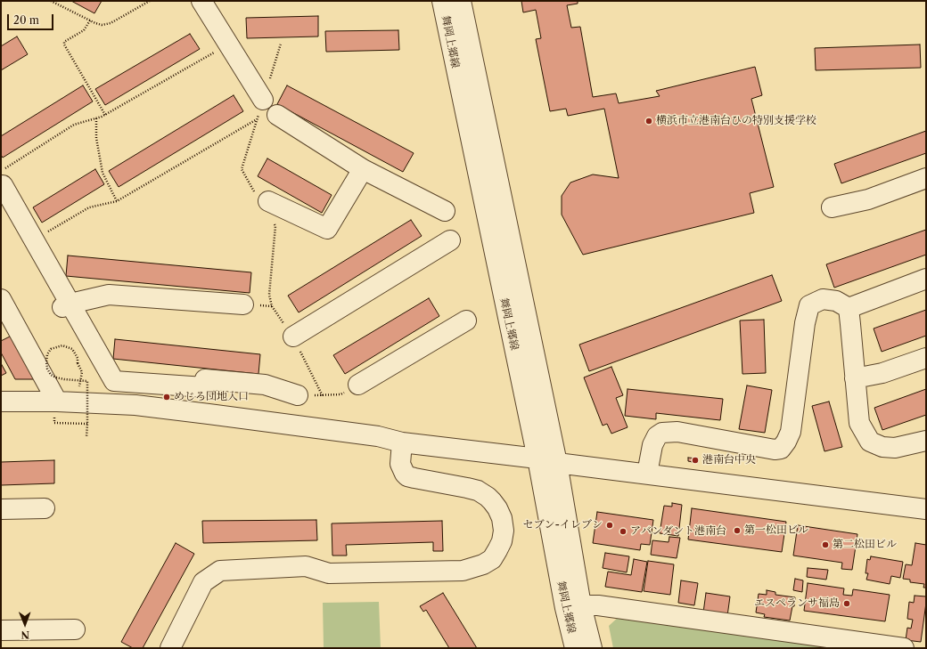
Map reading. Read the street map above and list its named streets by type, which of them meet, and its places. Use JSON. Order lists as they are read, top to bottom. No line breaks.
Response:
{"streets":{"street":["舞岡上郷線"]},"places":["横浜市立港南台ひの特別支援学校","めじろ団地入口","港南台中央","セブン-イレブン","第一松田ビル","アバンダント港南台","第二松田ビル","エスペランサ福島"],"scale_bar":"20 m","north":"bottom"}
